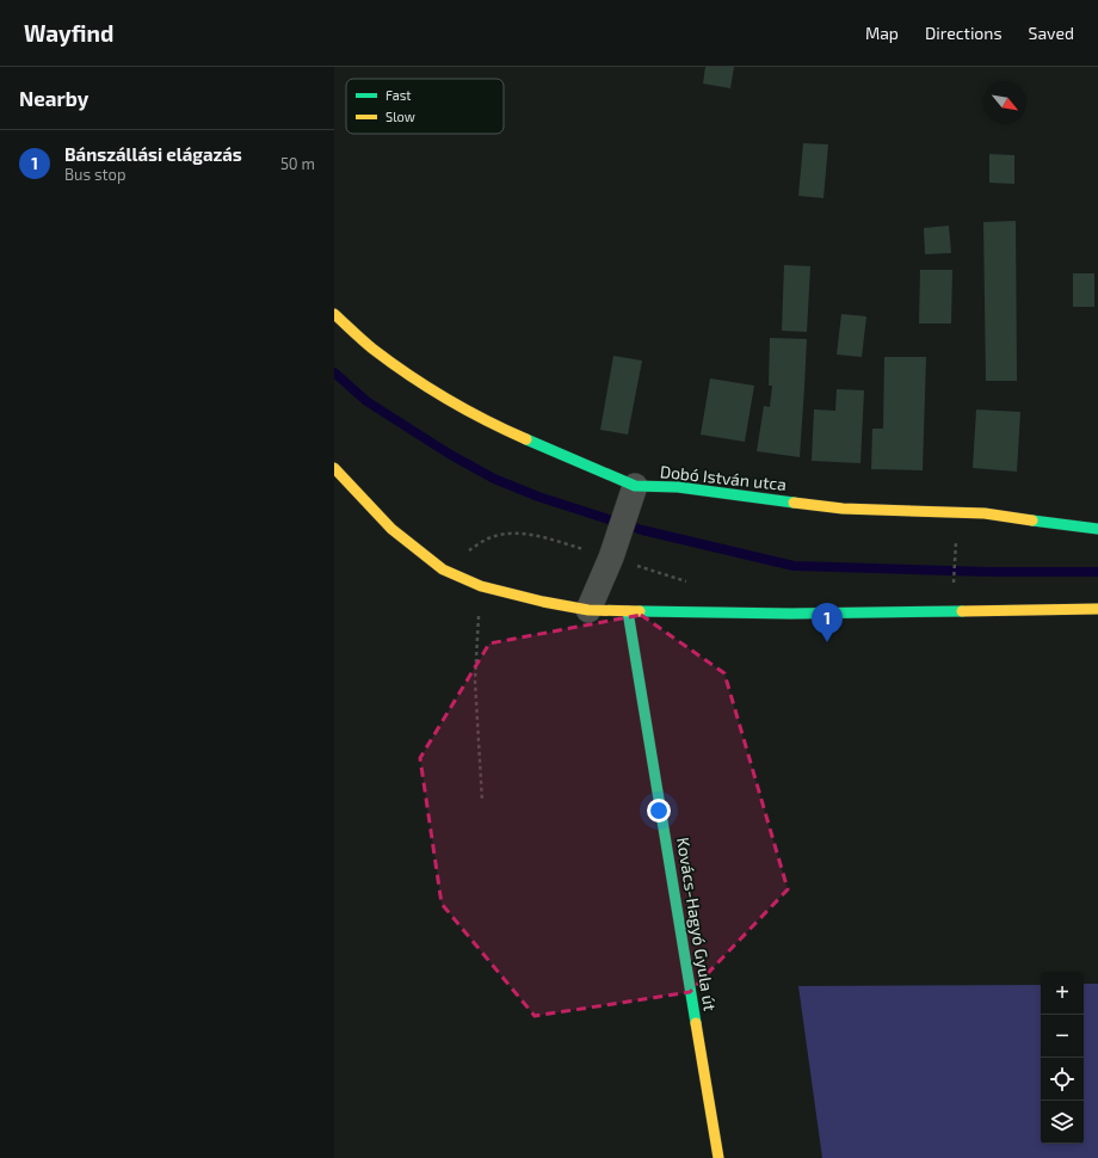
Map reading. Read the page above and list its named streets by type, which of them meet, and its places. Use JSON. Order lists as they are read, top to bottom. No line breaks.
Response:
{"streets":{"street":["Dobó István utca","Kovács-Hagyó Gyula út"]},"legend":["Fast","Slow"],"north":"bottom right","page":{"header":"Wayfind","nav":["Map","Directions","Saved"],"heading":"Nearby","list":[{"mark":"1","name":"Bánszállási elágazás","note":"Bus stop","value":"50 m"}],"pins":"1","map_buttons":["+","−"]}}
